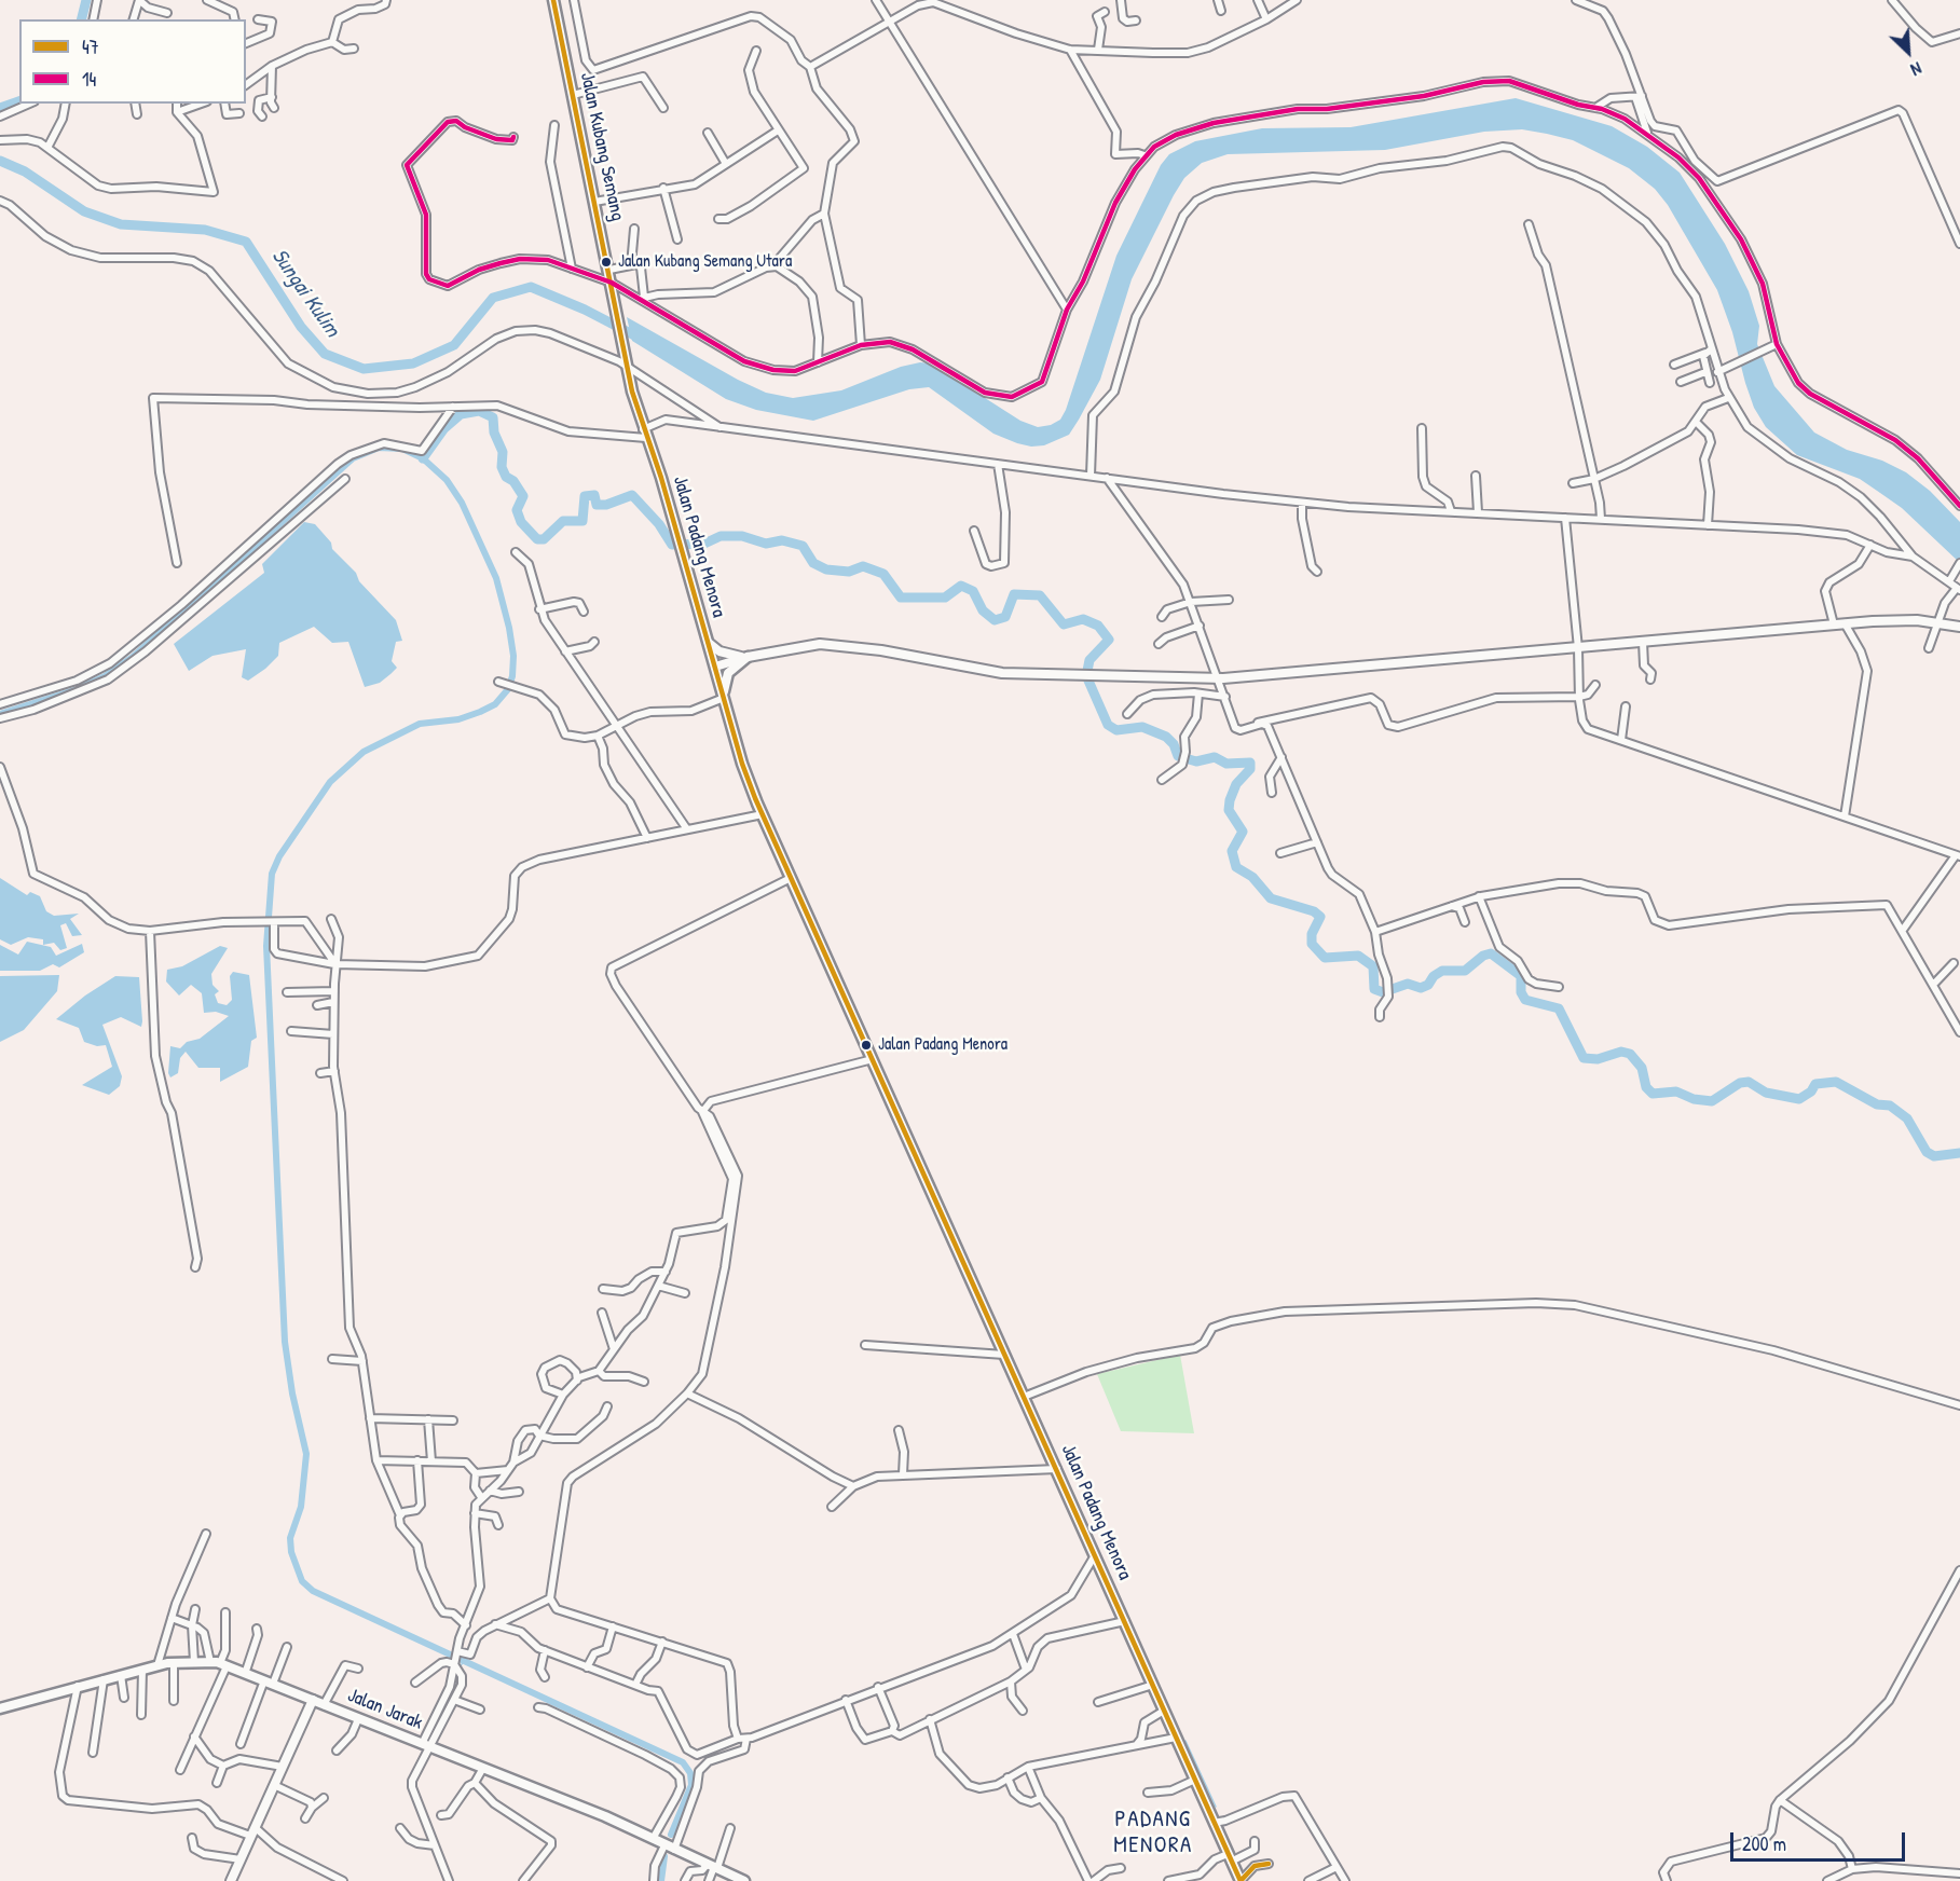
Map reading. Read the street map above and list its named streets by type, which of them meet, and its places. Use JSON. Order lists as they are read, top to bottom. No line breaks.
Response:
{"streets":{"main road":["Jalan Kubang Semang","Jalan Padang Menora","Jalan Jarak"]},"crossings":[["Jalan Kubang Semang","Jalan Padang Menora"]],"districts":["PADANG MENORA"],"water":["Sungai Kulim"],"places":["Jalan Kubang Semang Utara","Jalan Padang Menora"],"lines":["transit line 47","transit line 14"],"legend":["47","14"],"scale_bar":"200 m","north":"bottom right"}
